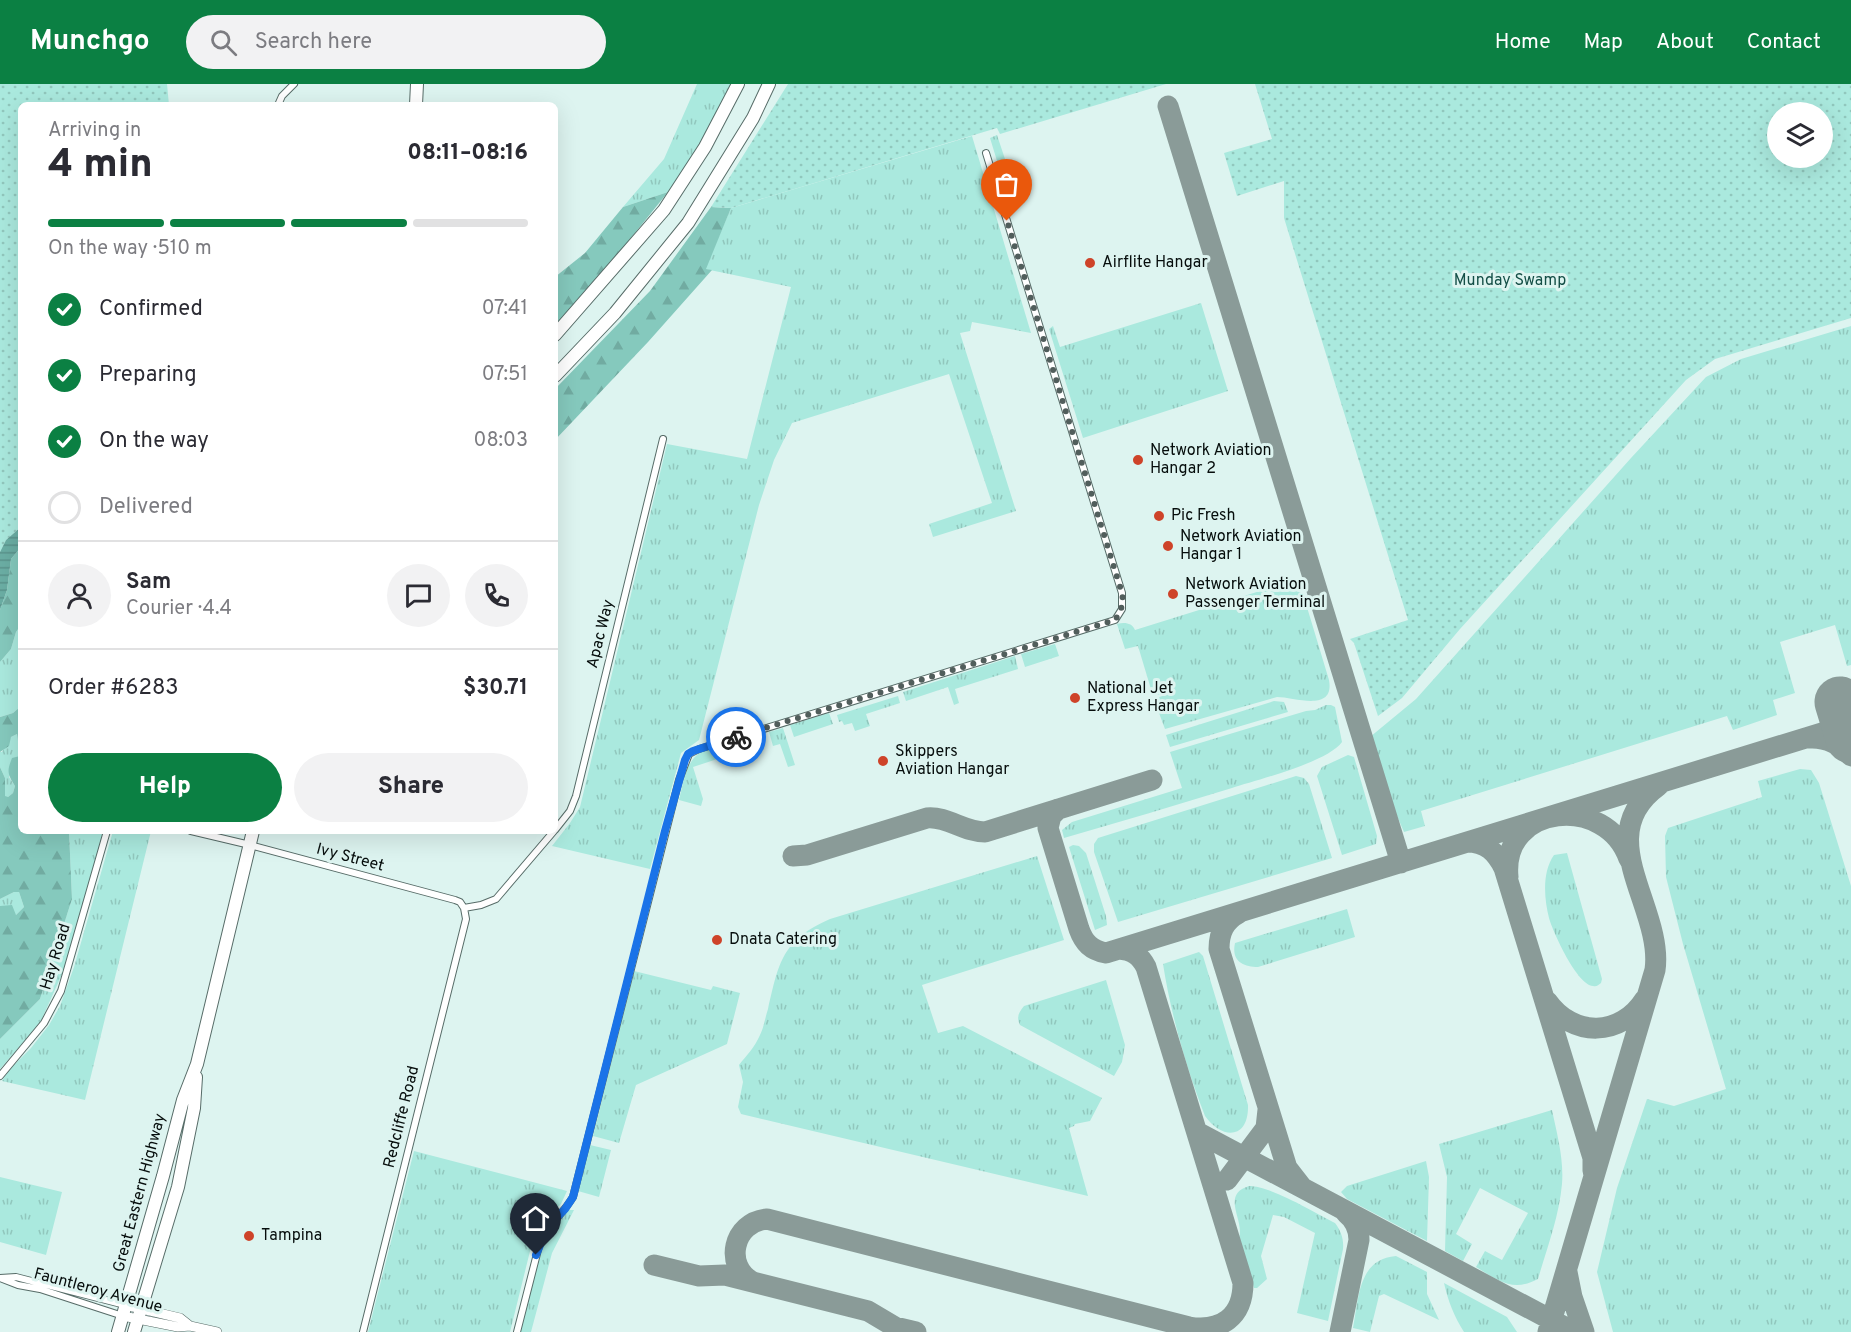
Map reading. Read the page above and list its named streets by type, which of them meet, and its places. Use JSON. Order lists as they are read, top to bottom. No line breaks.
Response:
{"streets":{"highway":["Great Eastern Highway"],"main road":["Fauntleroy Avenue"],"street":["Apac Way","Ivy Street","Hay Road","Redcliffe Road"]},"crossings":[["Apac Way","Ivy Street"],["Apac Way","Redcliffe Road"],["Ivy Street","Redcliffe Road"],["Ivy Street","Great Eastern Highway"],["Great Eastern Highway","Fauntleroy Avenue"]],"parks":["Munday Swamp"],"places":["Airflite Hangar","Network Aviation Hangar 2","Pic Fresh","Network Aviation Hangar 1","Network Aviation Passenger Terminal","National Jet Express Hangar","Skippers Aviation Hangar","Dnata Catering","Tampina"],"page":{"header":"Munchgo","search":"Search here","nav":["Home","Map","About","Contact"],"heading":["4 min","Arriving in","08:11–08:16"],"panel":["Sam","Courier · 4.4","Order #6283","$30.71"],"bar":"On the way · 510 m","list":[["Confirmed","07:41"],["Preparing","07:51"],["On the way","08:03"],"Delivered"],"buttons":["Help","Share"]}}
